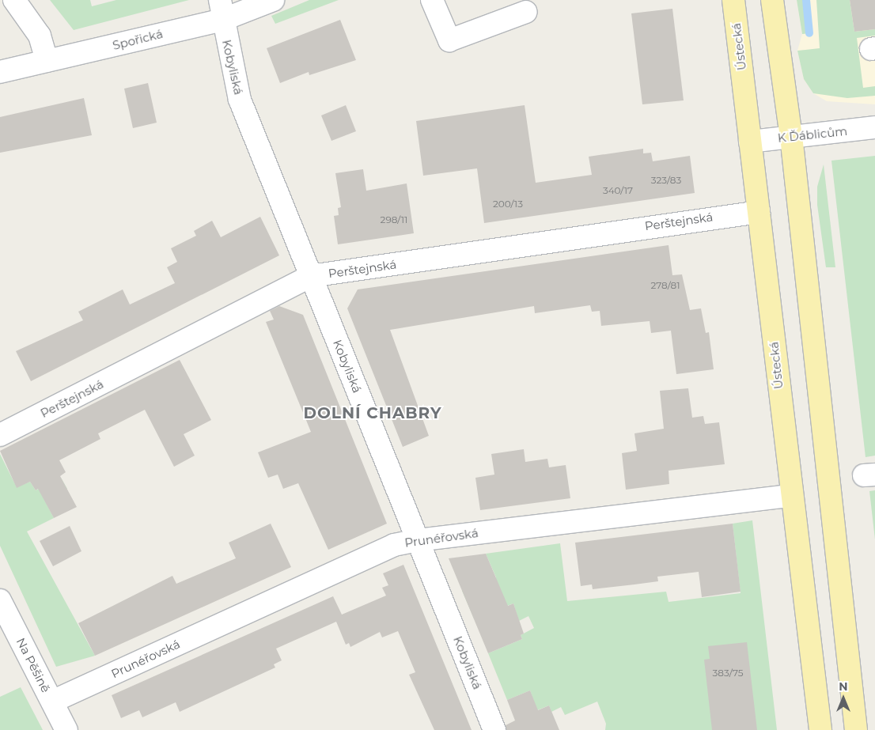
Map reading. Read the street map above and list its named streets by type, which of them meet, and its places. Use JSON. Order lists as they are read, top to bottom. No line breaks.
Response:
{"streets":{"main road":["Ústecká"],"street":["Spořická","Kobyliská","K Ďáblicům","Perštejnská","Prunéřovská","Na Pěšině"]},"crossings":[["Spořická","Kobyliská"],["Ústecká","K Ďáblicům"],["Ústecká","Perštejnská"],["Ústecká","Prunéřovská"],["Kobyliská","Perštejnská"],["Kobyliská","Prunéřovská"],["Prunéřovská","Na Pěšině"]],"districts":["DOLNÍ CHABRY"],"house_numbers":["323/83","340/17","200/13","298/11","278/81","383/75"],"north":"top"}
